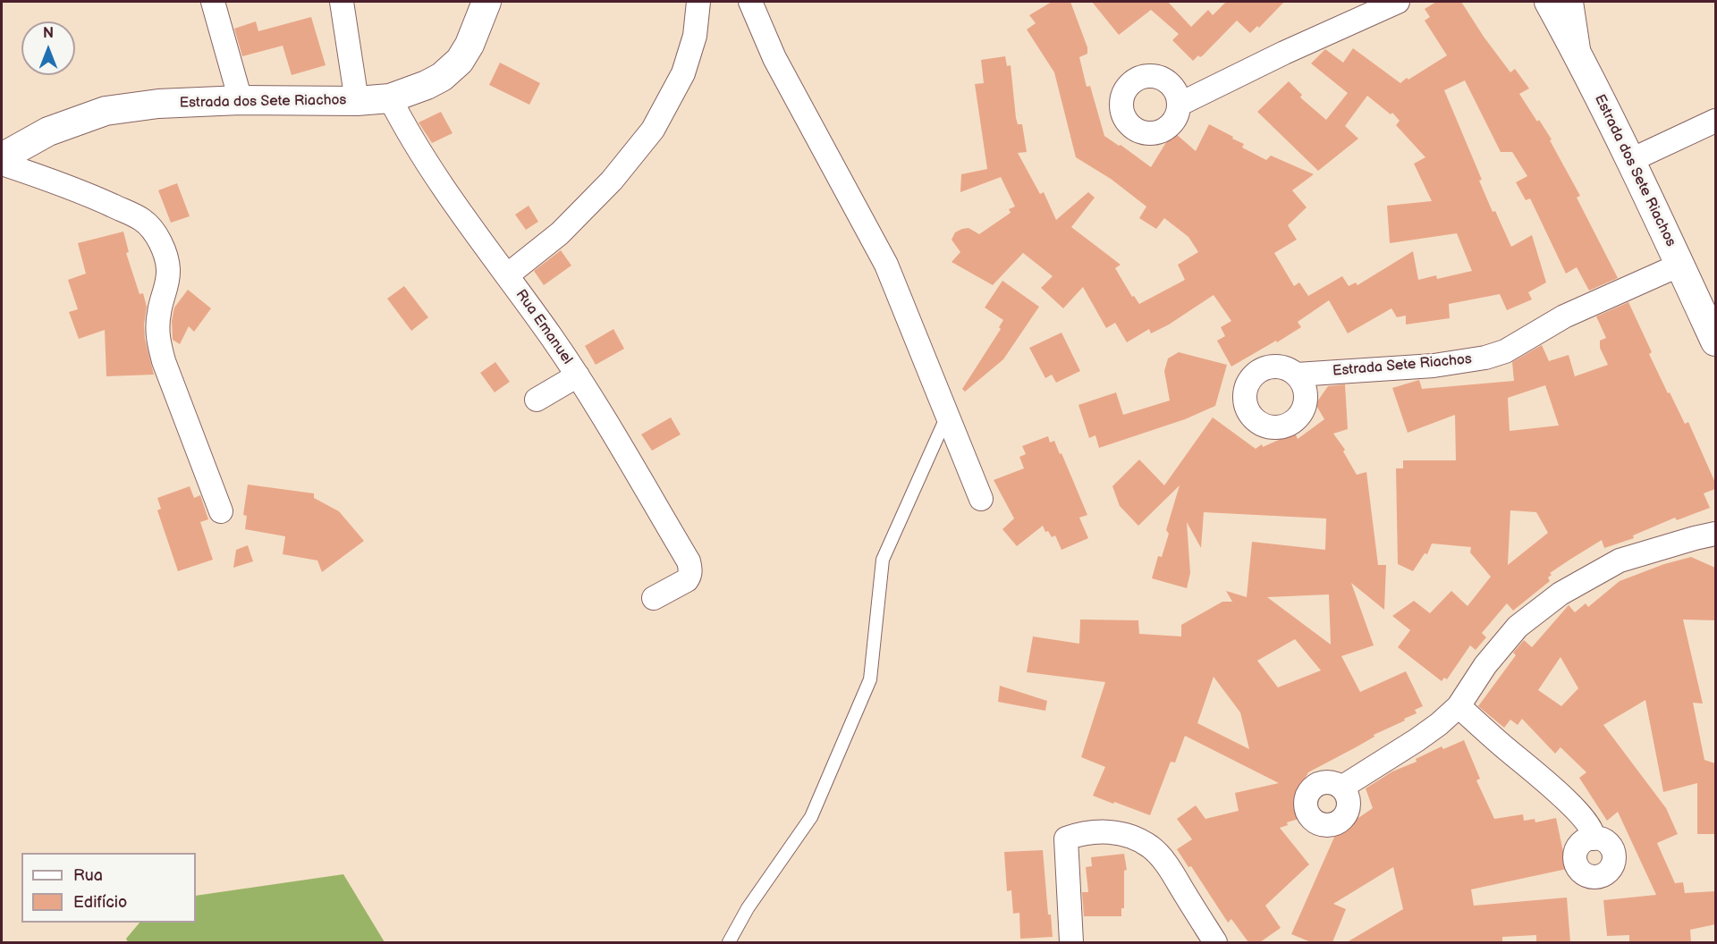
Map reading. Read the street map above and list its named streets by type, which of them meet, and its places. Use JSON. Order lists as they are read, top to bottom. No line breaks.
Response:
{"streets":{"street":["Estrada dos Sete Riachos","Rua Emanuel","Estrada Sete Riachos"]},"crossings":[["Estrada dos Sete Riachos","Rua Emanuel"],["Estrada dos Sete Riachos","Estrada Sete Riachos"]],"legend":["Rua","Edifício"],"north":"top"}
